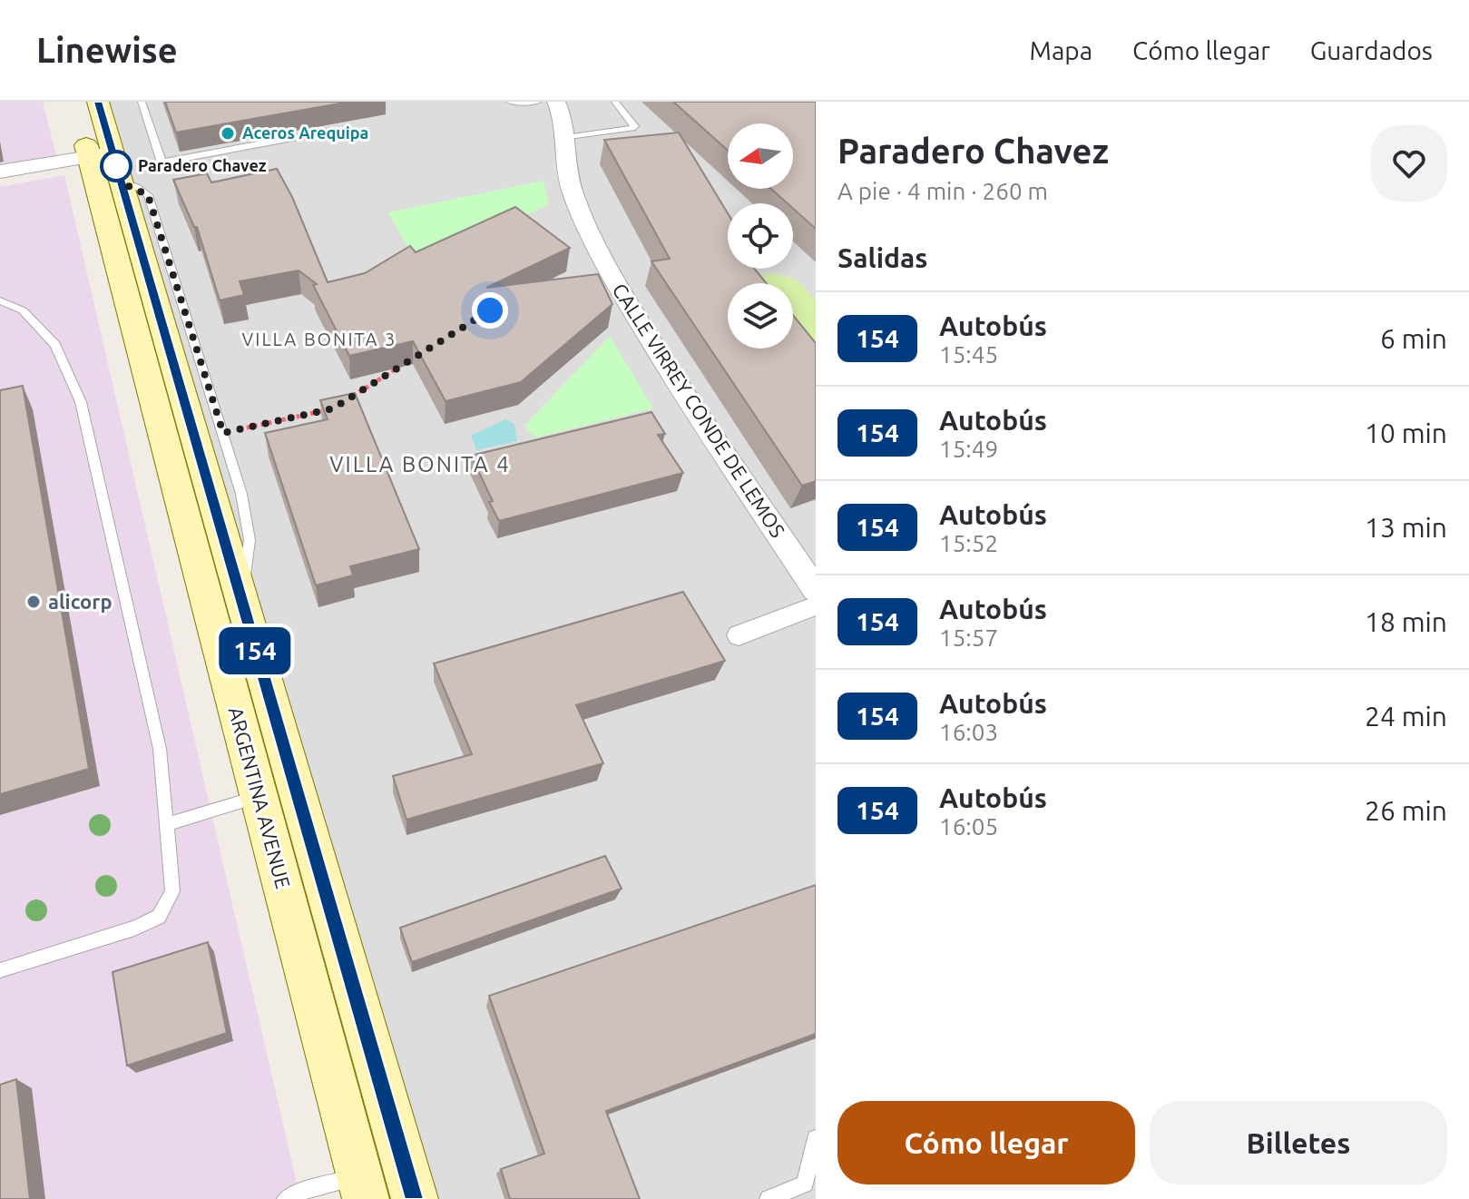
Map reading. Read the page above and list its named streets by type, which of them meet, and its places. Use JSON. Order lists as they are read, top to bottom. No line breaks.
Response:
{"streets":{"main road":["ARGENTINA AVENUE"],"street":["CALLE VIRREY CONDE DE LEMOS"]},"districts":["VILLA BONITA 3","VILLA BONITA 4"],"places":["Aceros Arequipa","Paradero Chavez","alicorp"],"lines":["bus line 154"],"north":"left","page":{"header":"Linewise","nav":["Mapa","Cómo llegar","Guardados"],"on_map":"154","heading":[["Paradero Chavez","A pie · 4 min · 260 m"],"Salidas"],"list":[{"mark":"154","name":"Autobús","note":"15:45","value":"6 min"},{"mark":"154","name":"Autobús","note":"15:49","value":"10 min"},{"mark":"154","name":"Autobús","note":"15:52","value":"13 min"},{"mark":"154","name":"Autobús","note":"15:57","value":"18 min"},{"mark":"154","name":"Autobús","note":"16:03","value":"24 min"},{"mark":"154","name":"Autobús","note":"16:05","value":"26 min"}],"buttons":["Cómo llegar","Billetes"]}}
